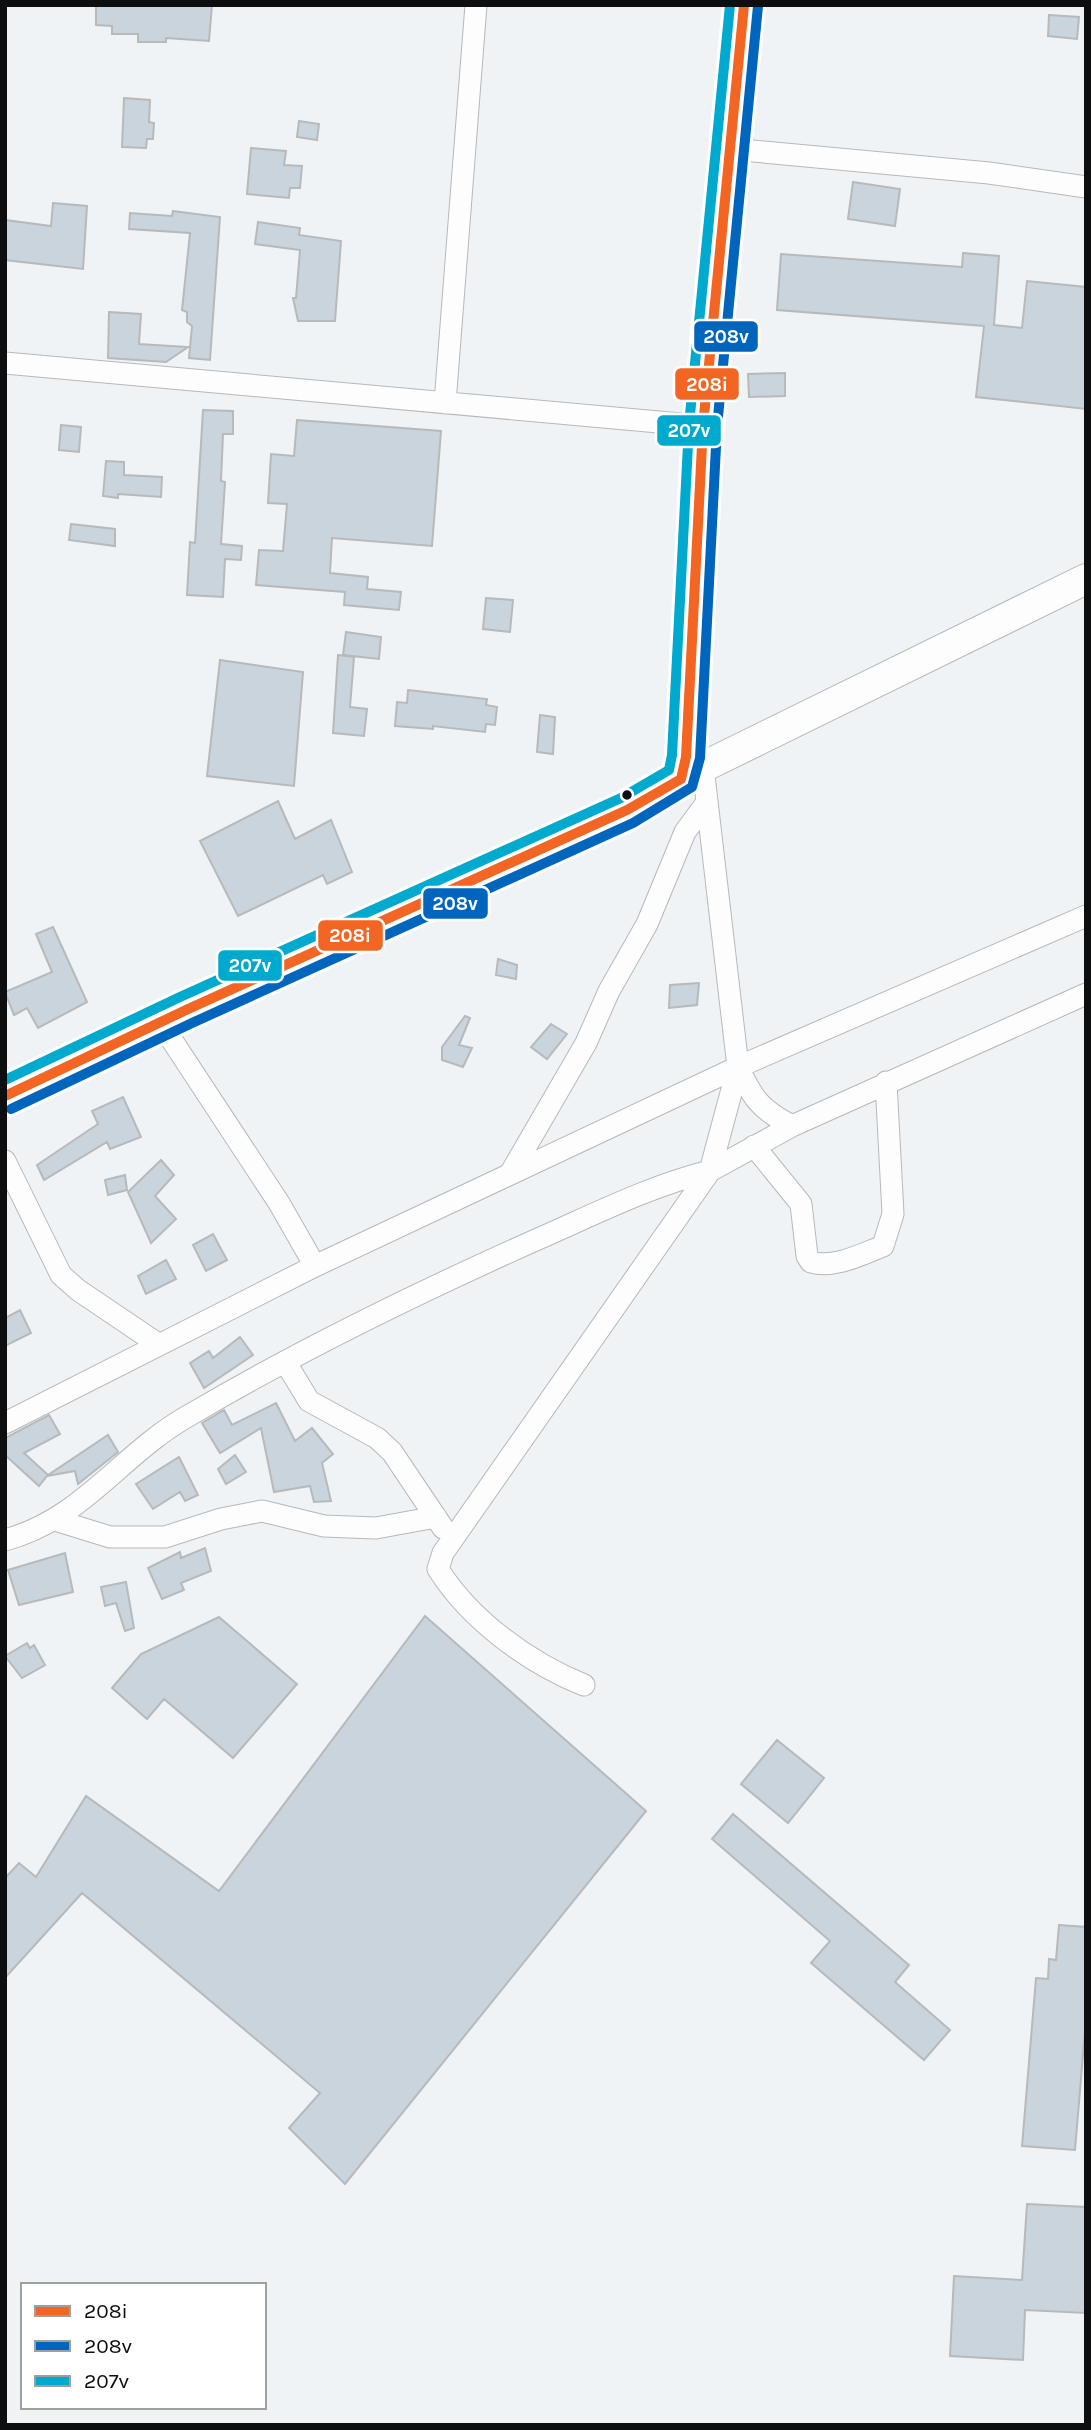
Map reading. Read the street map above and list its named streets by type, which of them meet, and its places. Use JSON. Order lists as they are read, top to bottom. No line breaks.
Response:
{"lines":["transit line 208i","transit line 207v","transit line 208v"],"legend":["208i","208v","207v"]}
